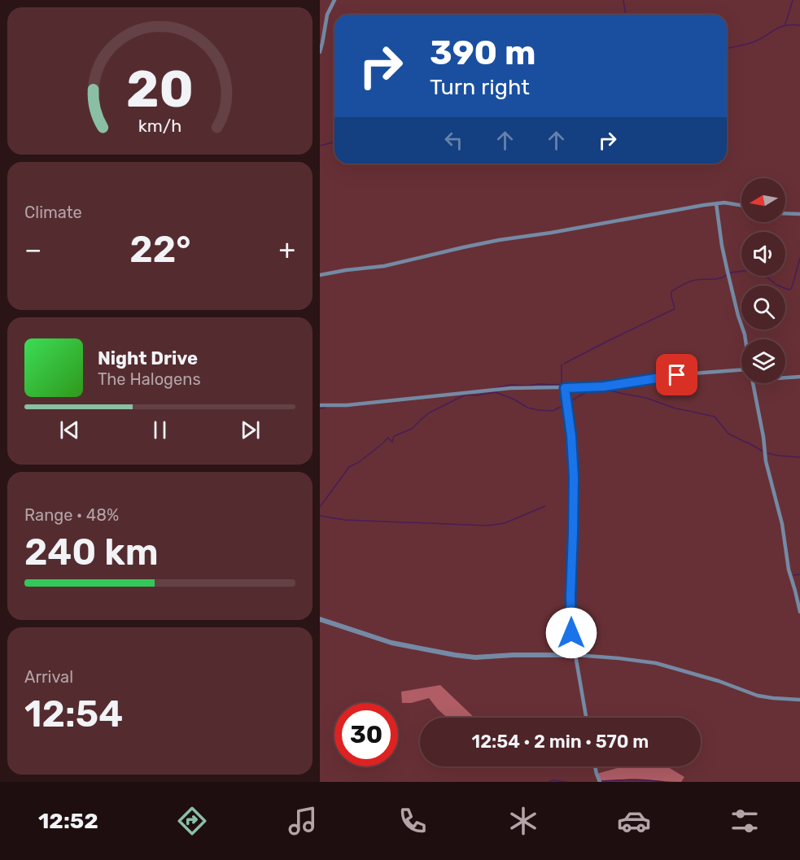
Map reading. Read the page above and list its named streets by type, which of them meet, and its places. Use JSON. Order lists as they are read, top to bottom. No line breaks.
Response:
{"north":"left","page":{"turn":["390 m","Turn right"],"tile":["Climate",["Range · 48%","240 km"],["Arrival","12:54"]],"heat":["−","22°","+"],"song":["Night Drive","The Halogens"],"limit":"30","trip":"12:54 · 2 min · 570 m","tabs":"12:52","gauge":["20","km/h"]}}
